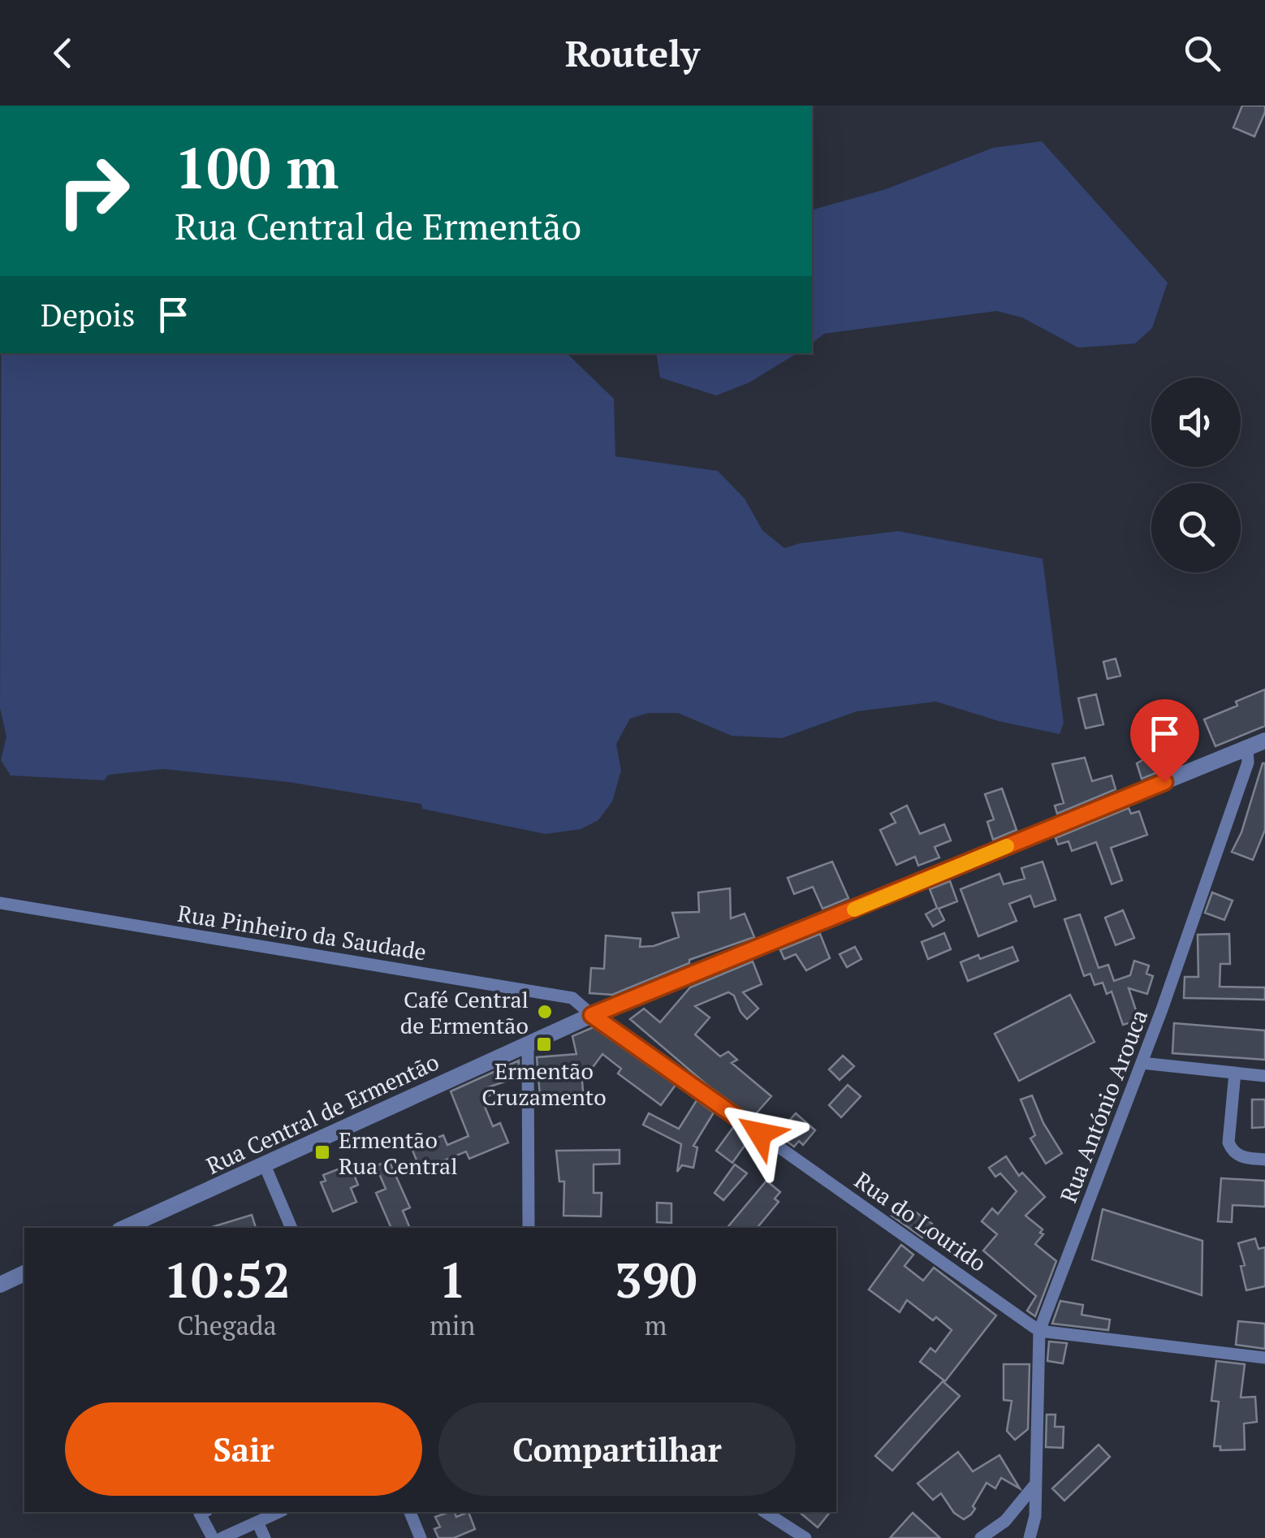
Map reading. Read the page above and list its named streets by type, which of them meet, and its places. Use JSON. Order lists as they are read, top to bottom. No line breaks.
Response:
{"streets":{"street":["Rua Pinheiro da Saudade","Rua António Arouca","Rua Central de Ermentão","Rua do Lourido"]},"crossings":[["Rua Pinheiro da Saudade","Rua Central de Ermentão"],["Rua Pinheiro da Saudade","Rua do Lourido"],["Rua António Arouca","Rua Central de Ermentão"],["Rua António Arouca","Rua do Lourido"],["Rua Central de Ermentão","Rua do Lourido"]],"places":{"other":["Café Central de Ermentão"],"transit":["Ermentão Cruzamento","Ermentão Rua Central"]},"page":{"header":"Routely","turn":["100 m","Rua Central de Ermentão"],"then":"Depois","eta":["10:52","Chegada","1","min","390","m"],"buttons":["Sair","Compartilhar"]}}
